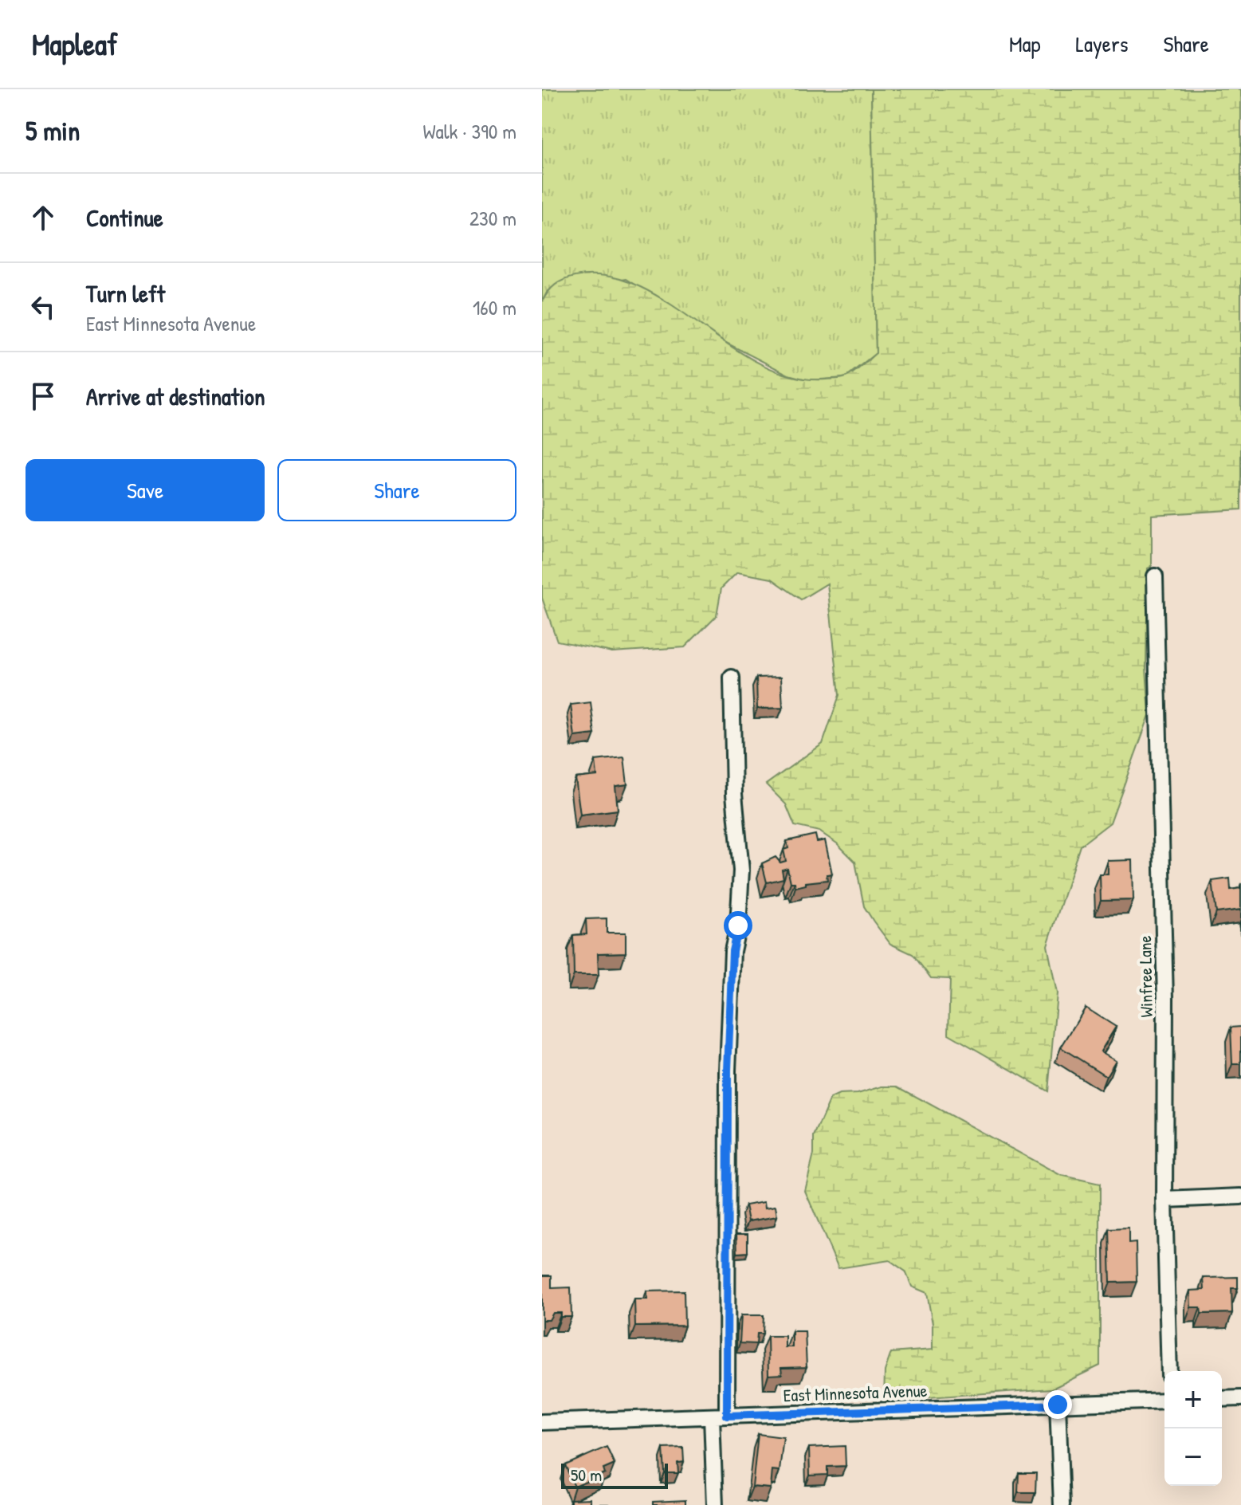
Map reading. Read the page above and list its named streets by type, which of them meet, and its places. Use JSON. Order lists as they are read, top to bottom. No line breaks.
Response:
{"streets":{"street":["Winfree Lane","East Minnesota Avenue"]},"scale_bar":"50 m","page":{"header":"Mapleaf","nav":["Map","Layers","Share"],"heading":["5 min","Walk · 390 m"],"list":[["Continue","230 m"],["Turn left","East Minnesota Avenue","160 m"],"Arrive at destination"],"buttons":["Save","Share"],"map_buttons":["+","−"],"scale":"50 m"}}
